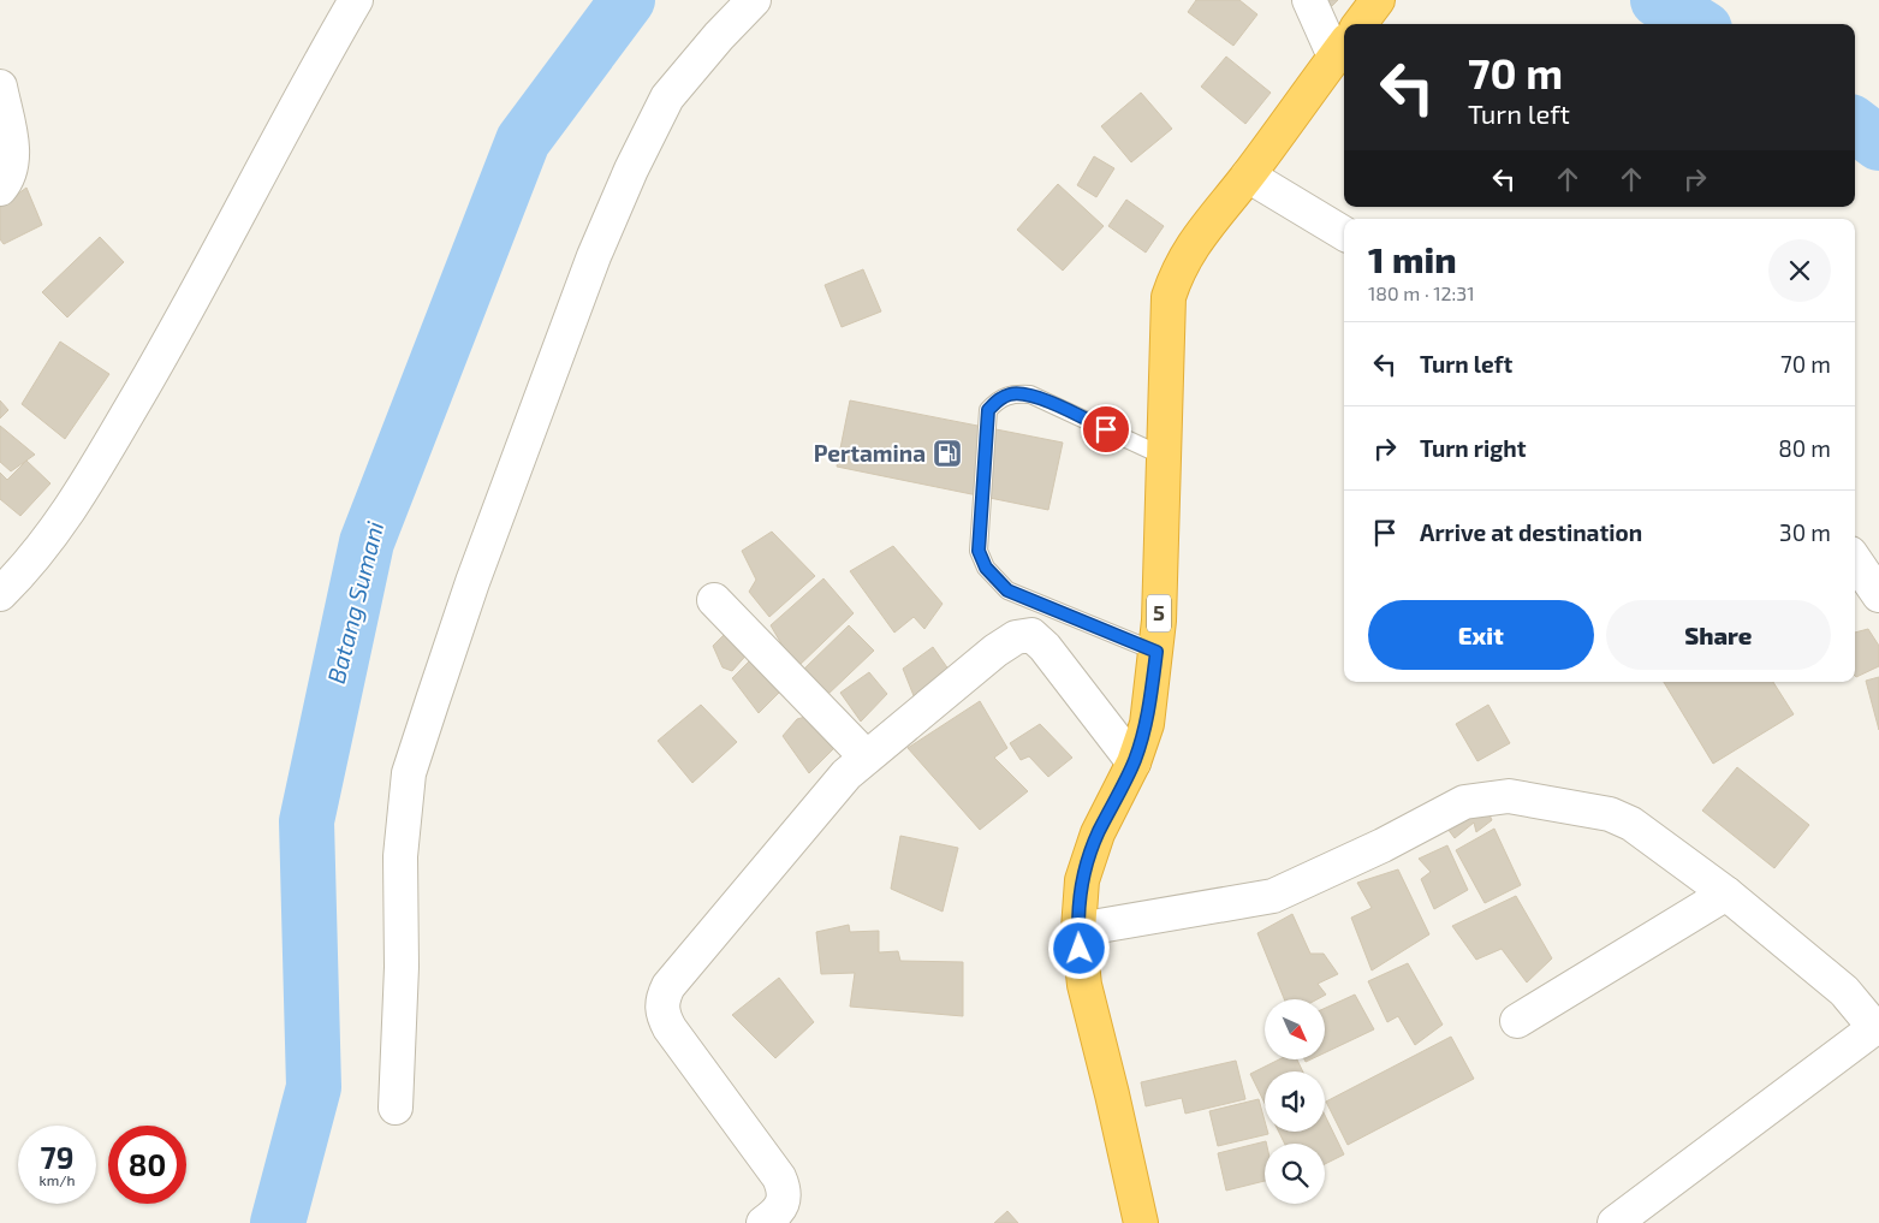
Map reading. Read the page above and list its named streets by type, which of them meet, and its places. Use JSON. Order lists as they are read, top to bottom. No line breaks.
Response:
{"streets":{"highway":["5"]},"water":["Batang Sumani"],"places":{"fuel station":["Pertamina"]},"north":"bottom right","page":{"turn":["70 m","Turn left"],"heading":["1 min","180 m · 12:31"],"list":[{"name":"Turn left","value":"70 m"},{"name":"Turn right","value":"80 m"},{"name":"Arrive at destination","value":"30 m"}],"buttons":["Exit","Share"],"speed":"79 km/h","limit":"80"}}
